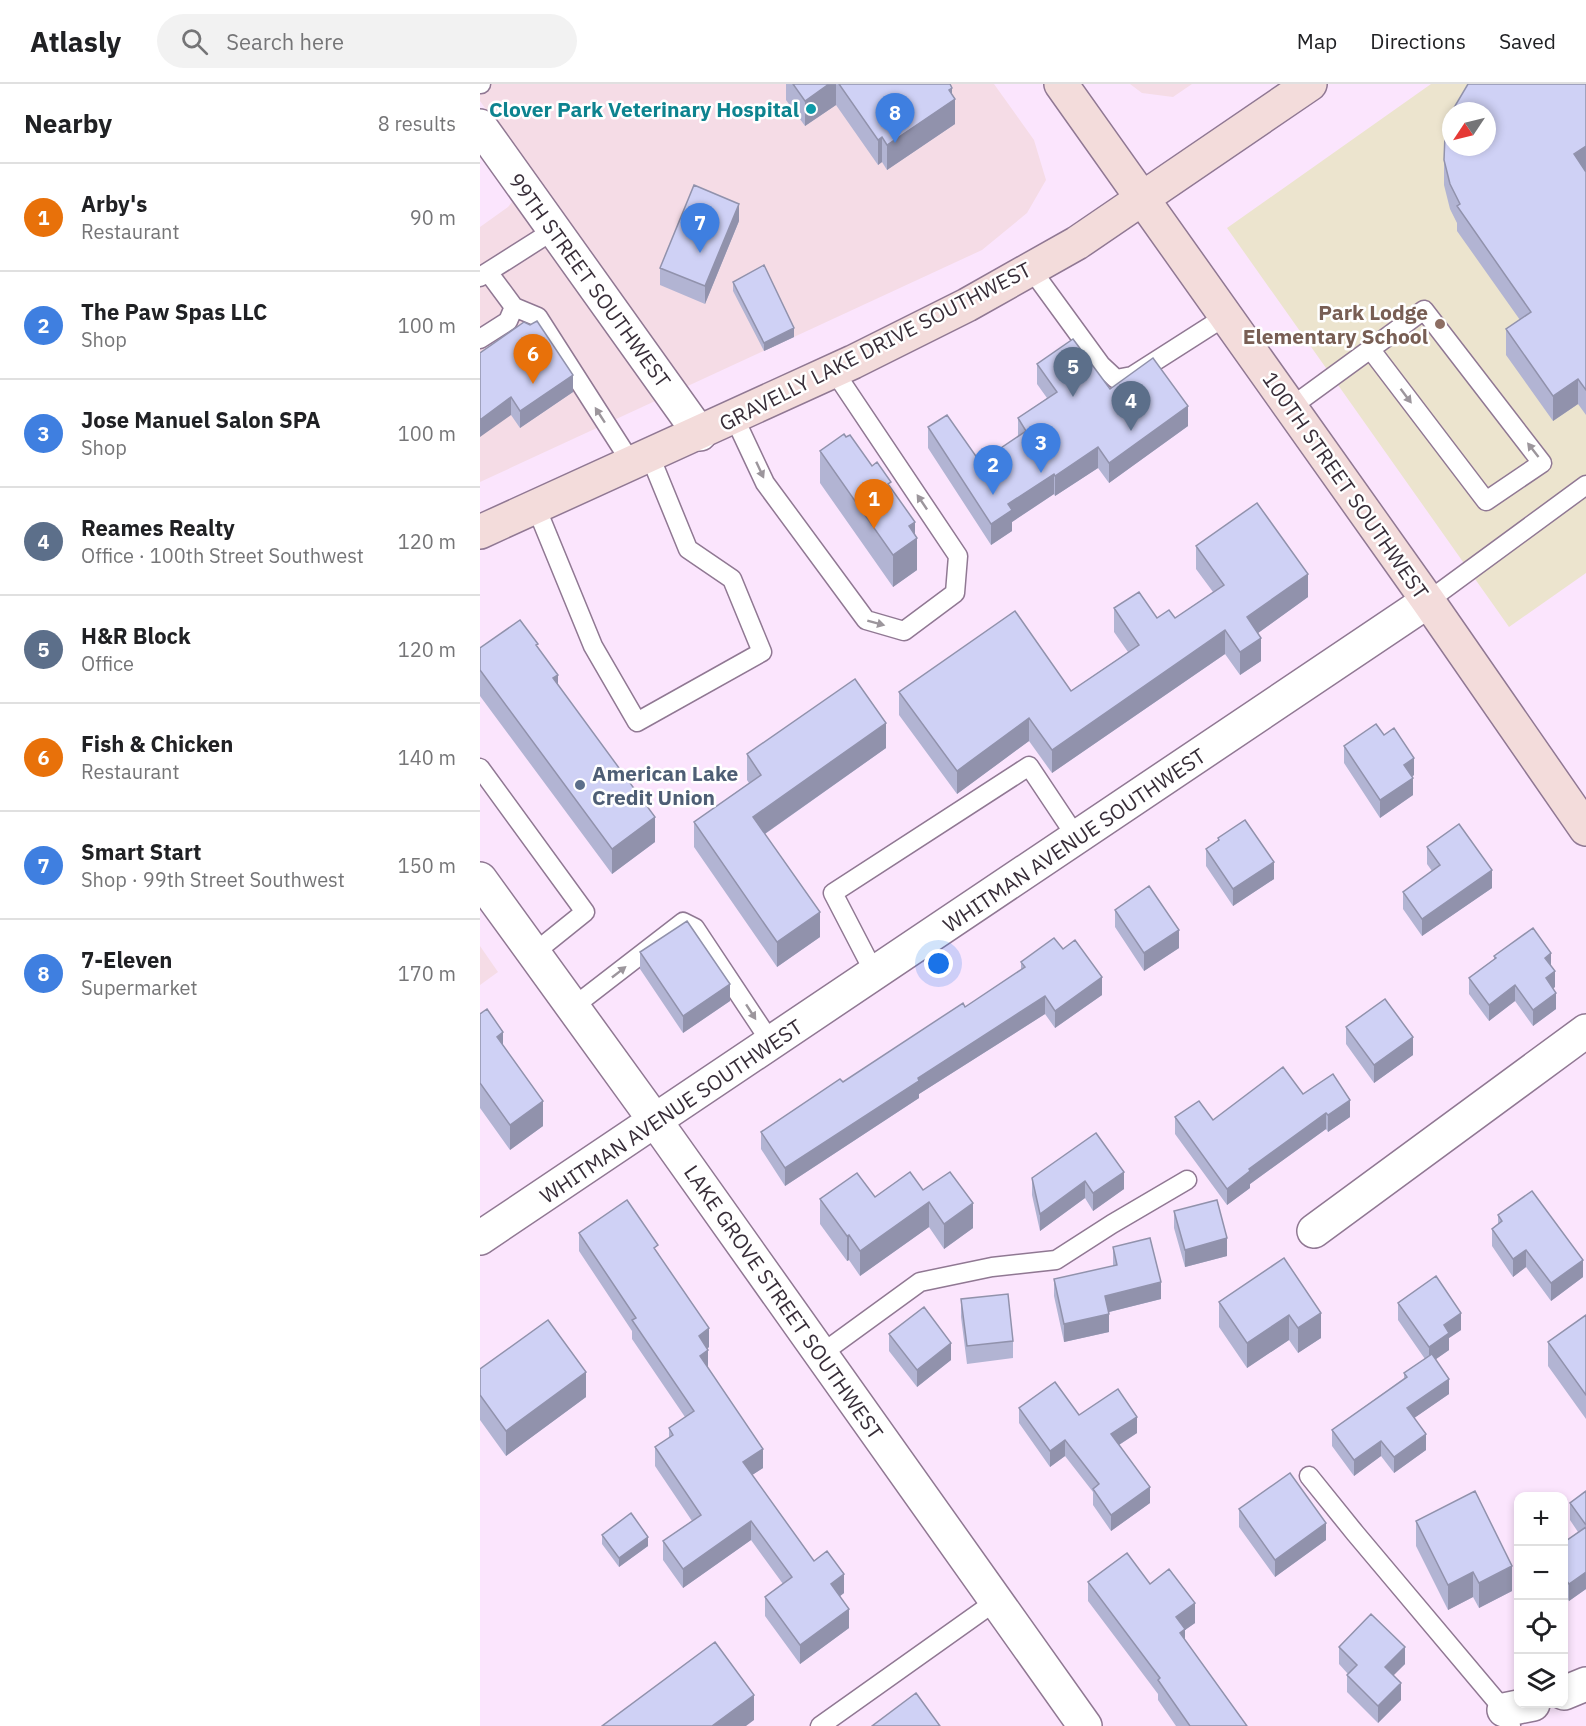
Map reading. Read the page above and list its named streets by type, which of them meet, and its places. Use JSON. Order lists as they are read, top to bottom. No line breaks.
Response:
{"streets":{"main road":["GRAVELLY LAKE DRIVE SOUTHWEST","100TH STREET SOUTHWEST"],"street":["99TH STREET SOUTHWEST","WHITMAN AVENUE SOUTHWEST","LAKE GROVE STREET SOUTHWEST"]},"crossings":[["99TH STREET SOUTHWEST","GRAVELLY LAKE DRIVE SOUTHWEST"],["GRAVELLY LAKE DRIVE SOUTHWEST","100TH STREET SOUTHWEST"],["100TH STREET SOUTHWEST","WHITMAN AVENUE SOUTHWEST"],["WHITMAN AVENUE SOUTHWEST","LAKE GROVE STREET SOUTHWEST"]],"places":["Clover Park Veterinary Hospital","Park Lodge Elementary School","American Lake Credit Union"],"north":"bottom left","page":{"header":"Atlasly","search":"Search here","nav":["Map","Directions","Saved"],"heading":["Nearby","8 results"],"pins":["8","7","6","5","4","3","2","1"],"list":[{"mark":"1","name":"Arby's","note":"Restaurant","value":"90 m"},{"mark":"2","name":"The Paw Spas LLC","note":"Shop","value":"100 m"},{"mark":"3","name":"Jose Manuel Salon SPA","note":"Shop","value":"100 m"},{"mark":"4","name":"Reames Realty","note":"Office · 100th Street Southwest","value":"120 m"},{"mark":"5","name":"H&R Block","note":"Office","value":"120 m"},{"mark":"6","name":"Fish & Chicken","note":"Restaurant","value":"140 m"},{"mark":"7","name":"Smart Start","note":"Shop · 99th Street Southwest","value":"150 m"},{"mark":"8","name":"7-Eleven","note":"Supermarket","value":"170 m"}],"map_buttons":["+","−"]}}
